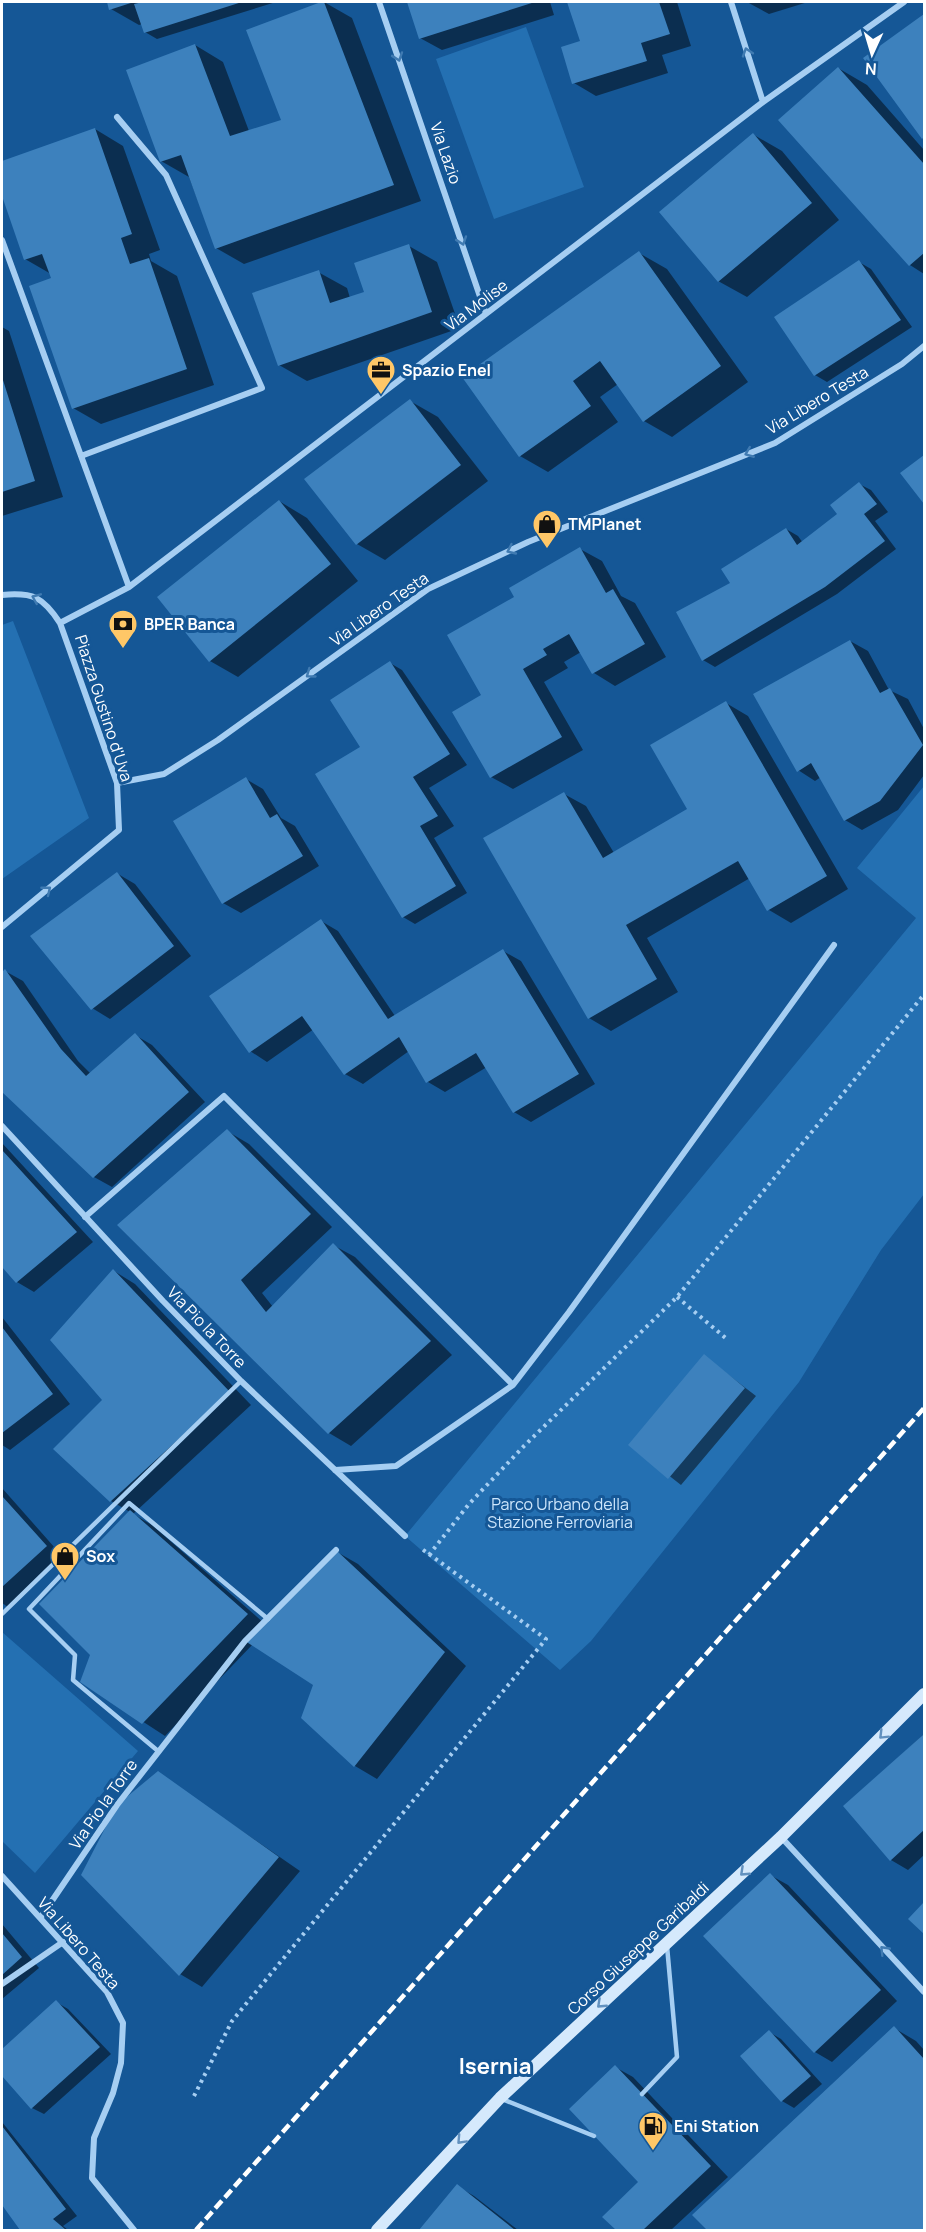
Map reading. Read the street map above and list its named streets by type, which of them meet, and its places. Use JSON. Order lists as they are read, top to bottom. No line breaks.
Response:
{"streets":{"main road":["Corso Giuseppe Garibaldi"],"street":["Via Lazio","Via Molise","Via Libero Testa","Piazza Gustino d'Uva","Via Pio la Torre"]},"crossings":[["Via Lazio","Via Molise"],["Via Molise","Piazza Gustino d'Uva"],["Via Libero Testa","Piazza Gustino d'Uva"],["Via Libero Testa","Via Pio la Torre"]],"one_way":["Via Lazio","Via Libero Testa","Corso Giuseppe Garibaldi"],"districts":["Isernia"],"parks":["Parco Urbano della Stazione Ferroviaria"],"places":{"office":["Spazio Enel"],"shop":["TMPlanet","Sox"],"bank":["BPER Banca"],"fuel station":["Eni Station"]},"north":"bottom"}
